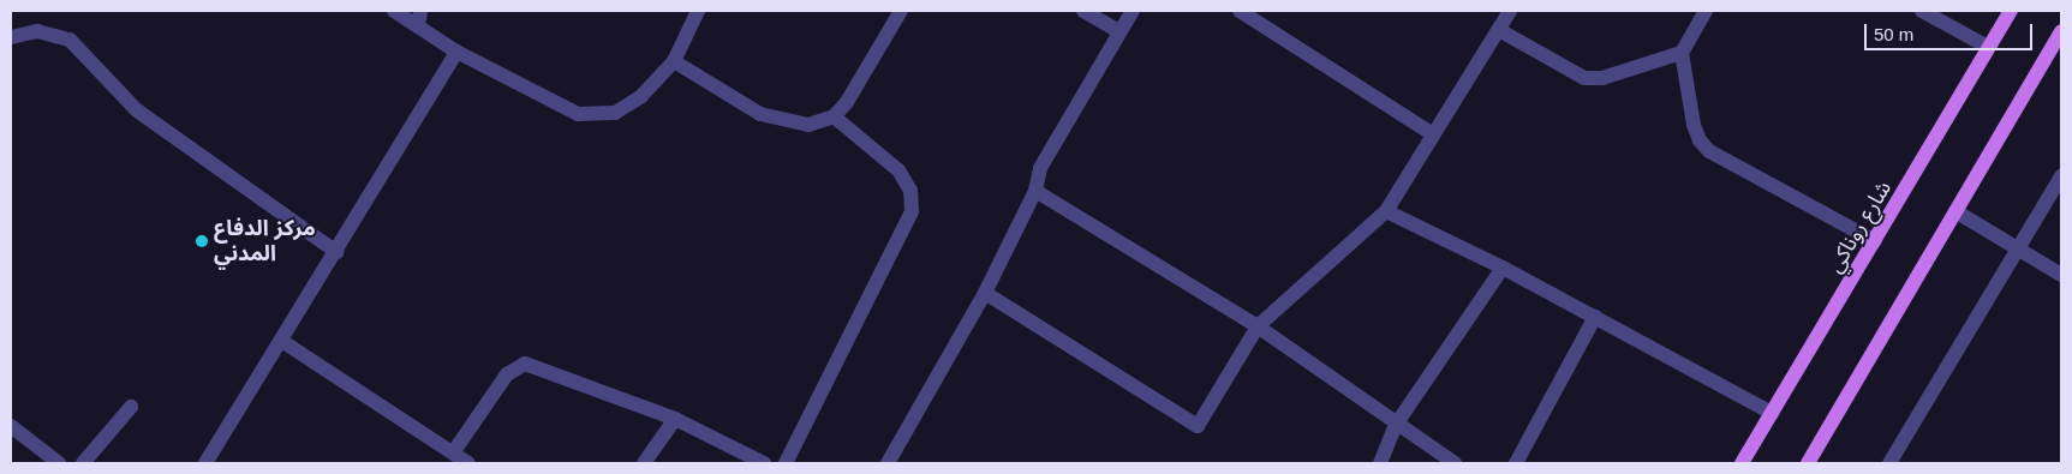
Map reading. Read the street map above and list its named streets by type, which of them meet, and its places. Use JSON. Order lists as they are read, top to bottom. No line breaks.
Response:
{"streets":{"main road":["شارع روناكي"]},"places":["مركز الدفاع المدني"],"scale_bar":"50 m"}
